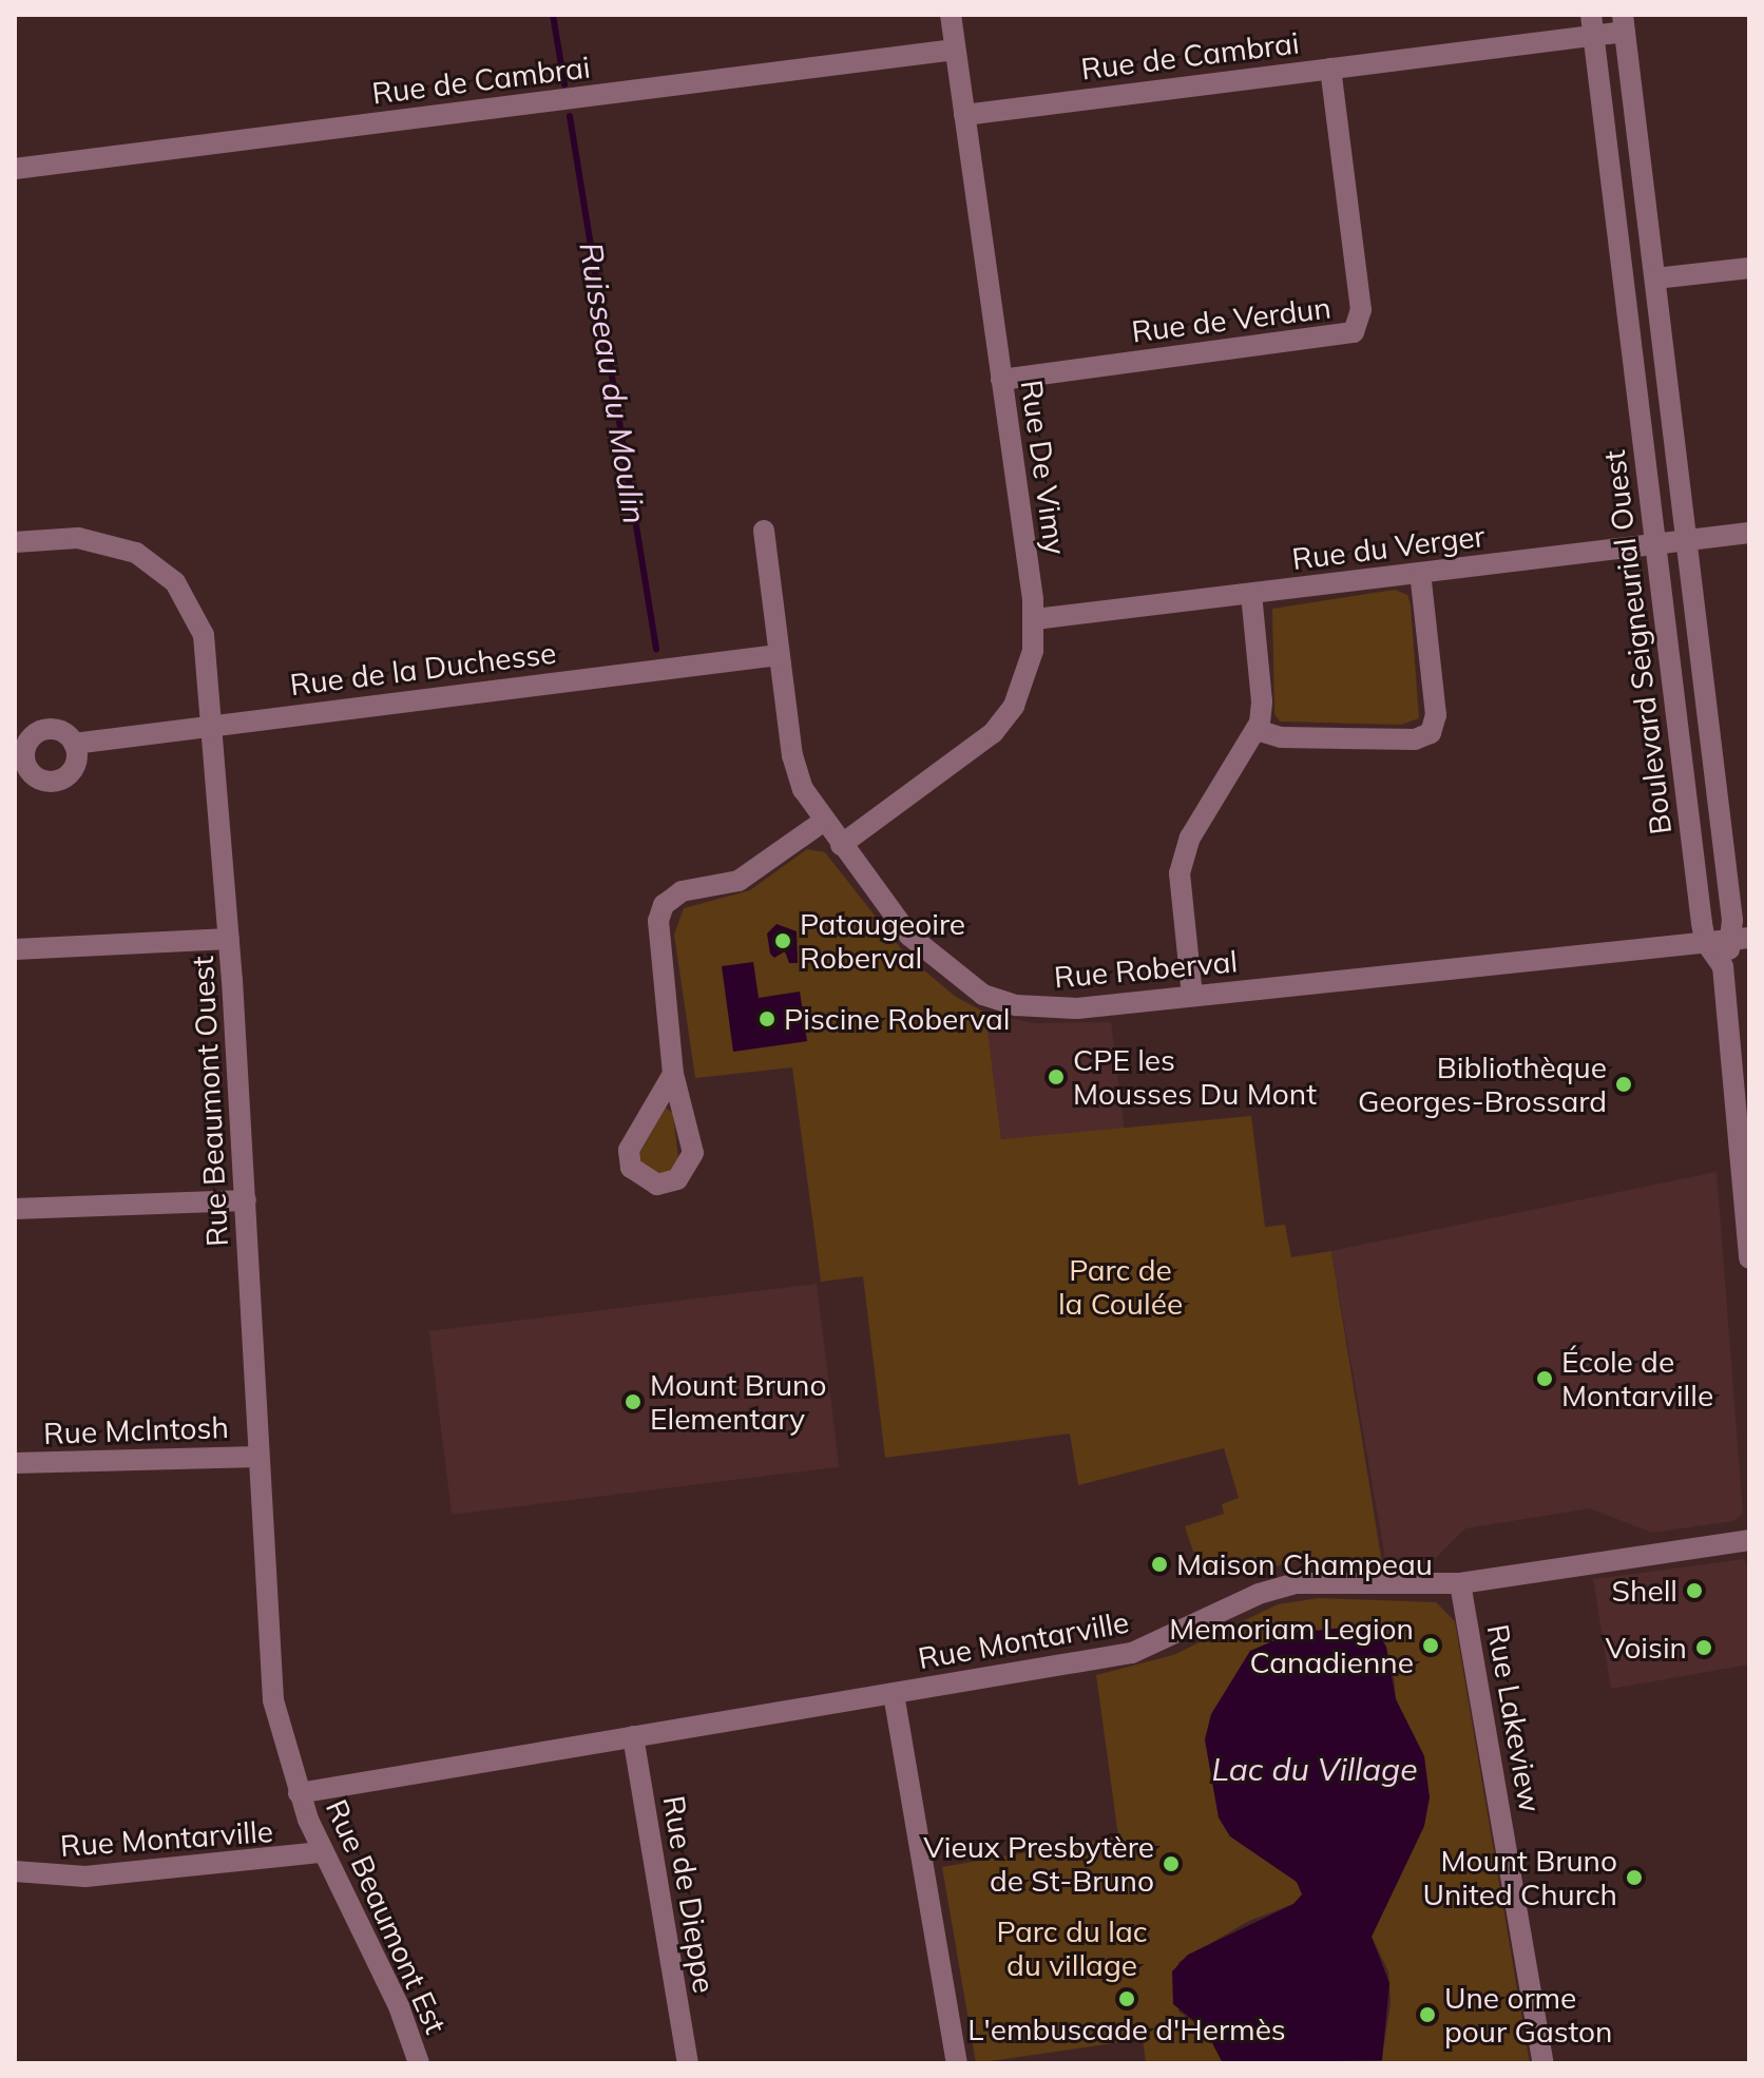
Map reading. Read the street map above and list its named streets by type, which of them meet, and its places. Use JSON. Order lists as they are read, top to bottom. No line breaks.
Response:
{"streets":{"street":["Rue de Cambrai","Rue de Verdun","Rue De Vimy","Rue du Verger","Boulevard Seigneurial Ouest","Rue de la Duchesse","Rue Roberval","Rue Beaumont Ouest","Rue McIntosh","Rue Montarville","Rue Lakeview","Rue de Dieppe","Rue Beaumont Est"]},"crossings":[["Rue de Cambrai","Rue de Verdun"],["Rue de Cambrai","Rue De Vimy"],["Rue de Cambrai","Boulevard Seigneurial Ouest"],["Rue de Verdun","Rue De Vimy"],["Rue De Vimy","Rue du Verger"],["Rue De Vimy","Rue Roberval"],["Rue du Verger","Boulevard Seigneurial Ouest"],["Boulevard Seigneurial Ouest","Rue Roberval"],["Rue de la Duchesse","Rue Roberval"],["Rue de la Duchesse","Rue Beaumont Ouest"],["Rue Beaumont Ouest","Rue McIntosh"],["Rue Beaumont Ouest","Rue Montarville"],["Rue Beaumont Ouest","Rue Beaumont Est"],["Rue Montarville","Rue Lakeview"],["Rue Montarville","Rue de Dieppe"],["Rue Montarville","Rue Beaumont Est"]],"water":["Ruisseau du Moulin","Lac du Village"],"parks":["Parc de la Coulée","Parc du lac du village"],"places":["Pataugeoire Roberval","Piscine Roberval","CPE les Mousses Du Mont","Bibliothèque Georges-Brossard","École de Montarville","Mount Bruno Elementary","Maison Champeau","Shell","Memoriam Legion Canadienne","Voisin","Vieux Presbytère de St-Bruno","Mount Bruno United Church","L'embuscade d'Hermès","Une orme pour Gaston"]}
